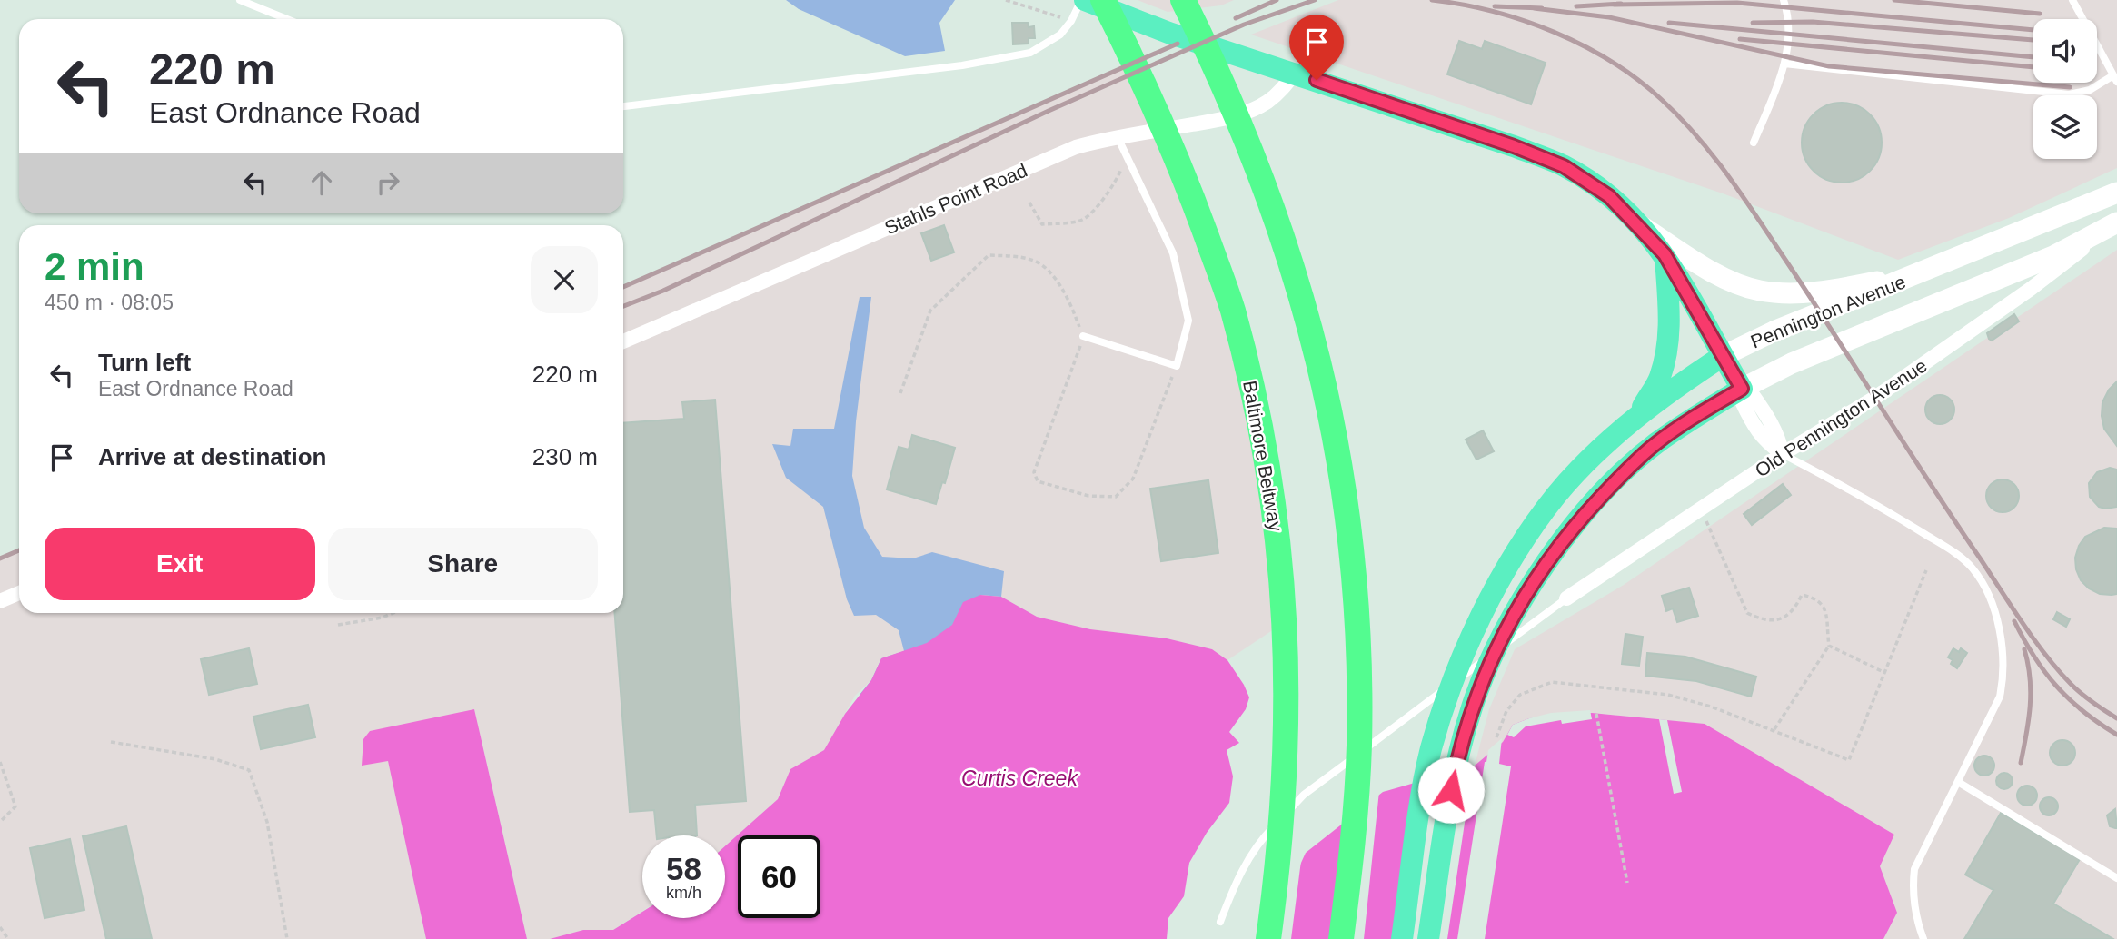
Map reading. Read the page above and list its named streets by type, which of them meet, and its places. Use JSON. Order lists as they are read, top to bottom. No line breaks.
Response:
{"streets":{"highway":["Baltimore Beltway"],"main road":["Pennington Avenue"],"street":["Stahls Point Road","Old Pennington Avenue"]},"crossings":[["Pennington Avenue","Old Pennington Avenue"]],"water":["Curtis Creek"],"page":{"turn":["220 m","East Ordnance Road"],"heading":["2 min","450 m · 08:05"],"list":[{"name":"Turn left","note":"East Ordnance Road","value":"220 m"},{"name":"Arrive at destination","value":"230 m"}],"buttons":["Exit","Share"],"speed":"58 km/h","limit":"60"}}
